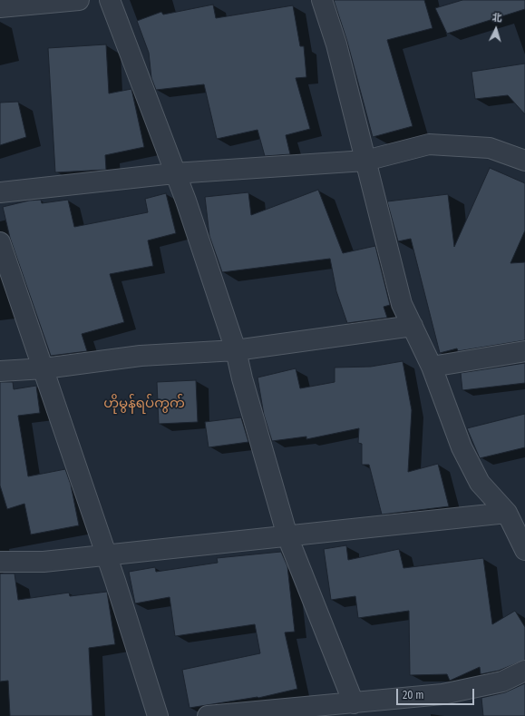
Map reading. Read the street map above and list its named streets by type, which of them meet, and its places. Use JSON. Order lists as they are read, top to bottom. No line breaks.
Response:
{"districts":["ဟိုမွန်ရပ်ကွက်"],"scale_bar":"20 m","north":"top"}
